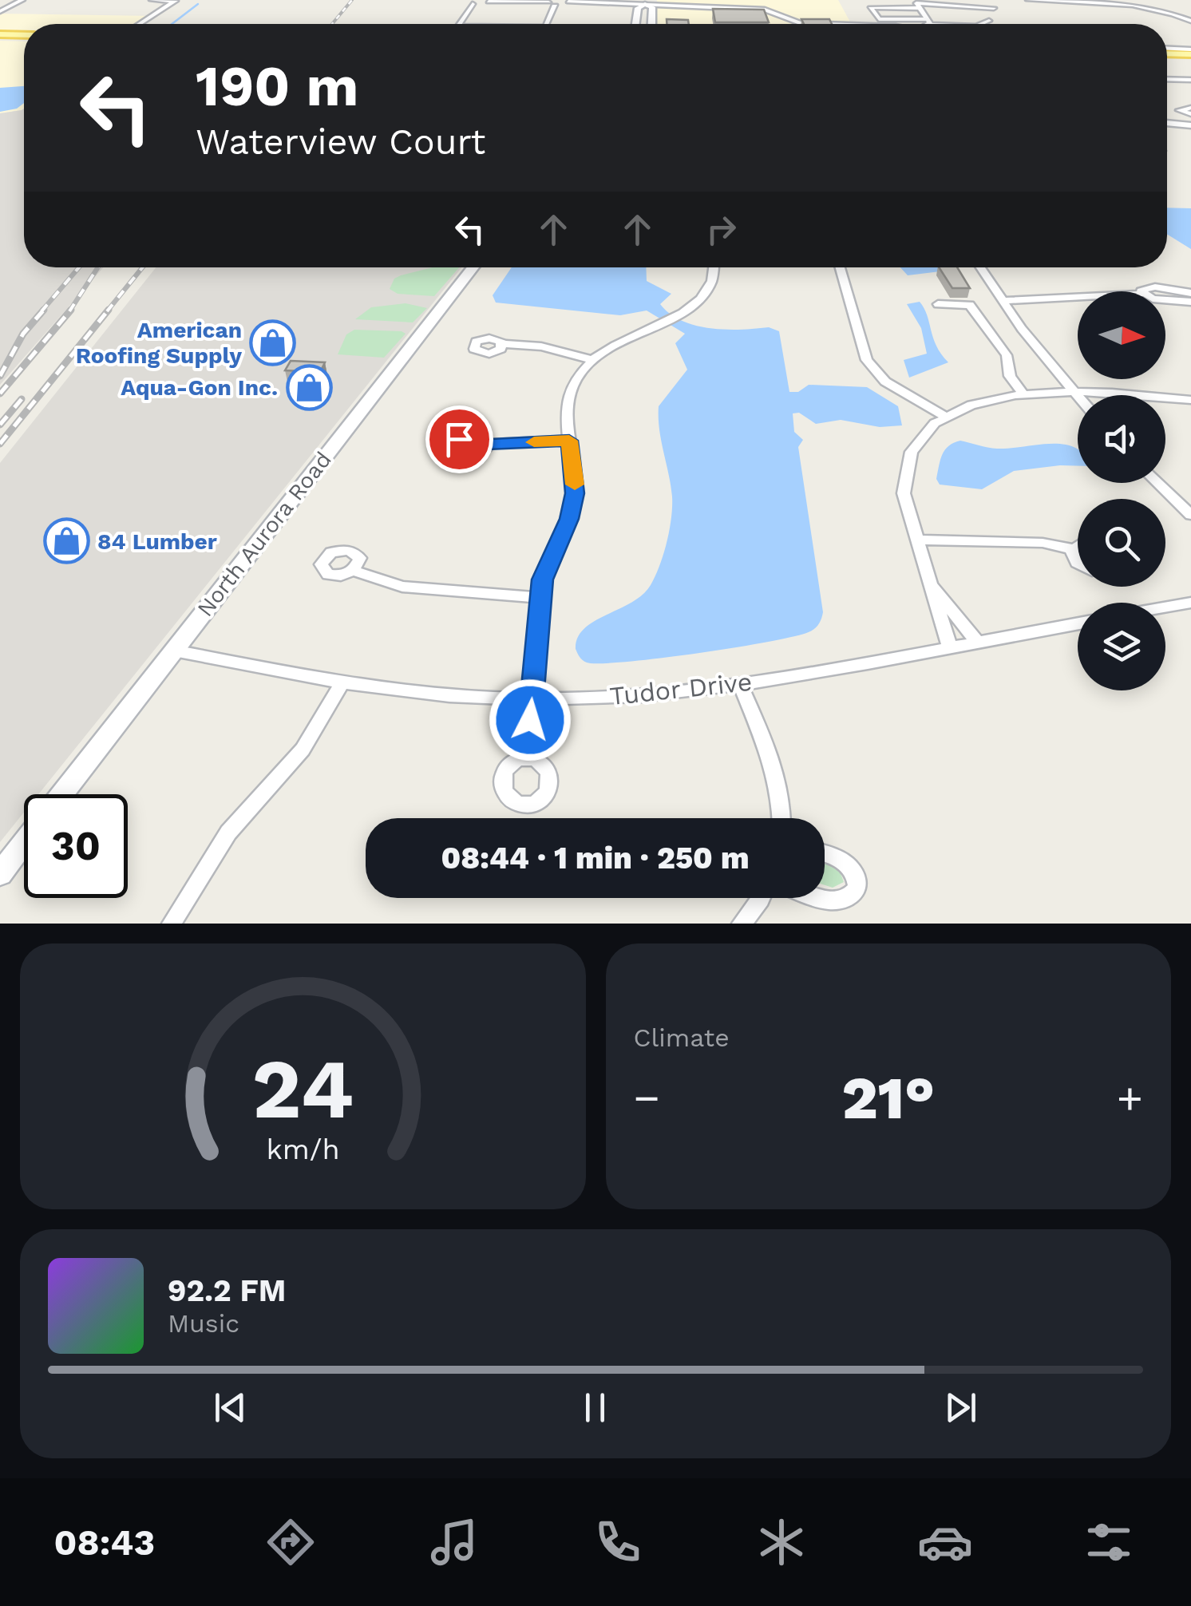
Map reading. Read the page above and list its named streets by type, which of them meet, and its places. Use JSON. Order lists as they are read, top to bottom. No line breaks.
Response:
{"streets":{"main road":["North Aurora Road"],"street":["Tudor Drive"]},"crossings":[["North Aurora Road","Tudor Drive"]],"places":{"shop":["American Roofing Supply","Aqua-Gon Inc.","84 Lumber"]},"north":"right","page":{"turn":["190 m","Waterview Court"],"limit":"30","trip":"08:44 · 1 min · 250 m","tile":"Climate","heat":["−","21°","+"],"song":["92.2 FM","Music"],"tabs":"08:43","gauge":["24","km/h"]}}
